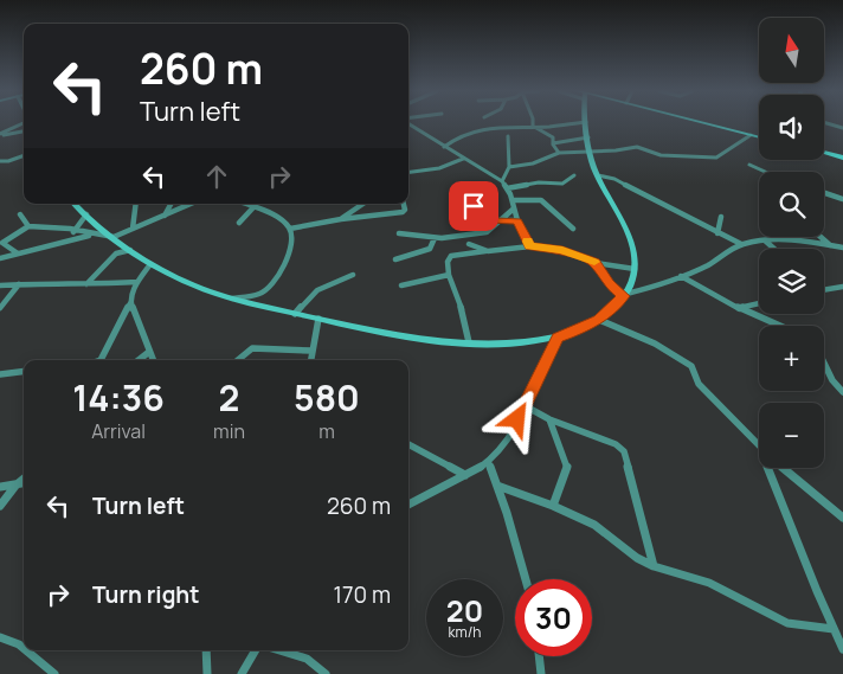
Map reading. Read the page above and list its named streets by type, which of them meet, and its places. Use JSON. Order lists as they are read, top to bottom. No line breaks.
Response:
{"north":"top","page":{"map_buttons":["+","−"],"turn":["260 m","Turn left"],"eta":["14:36","Arrival","2","min","580","m"],"list":[{"name":"Turn left","value":"260 m"},{"name":"Turn right","value":"170 m"}],"speed":"20 km/h","limit":"30"}}
